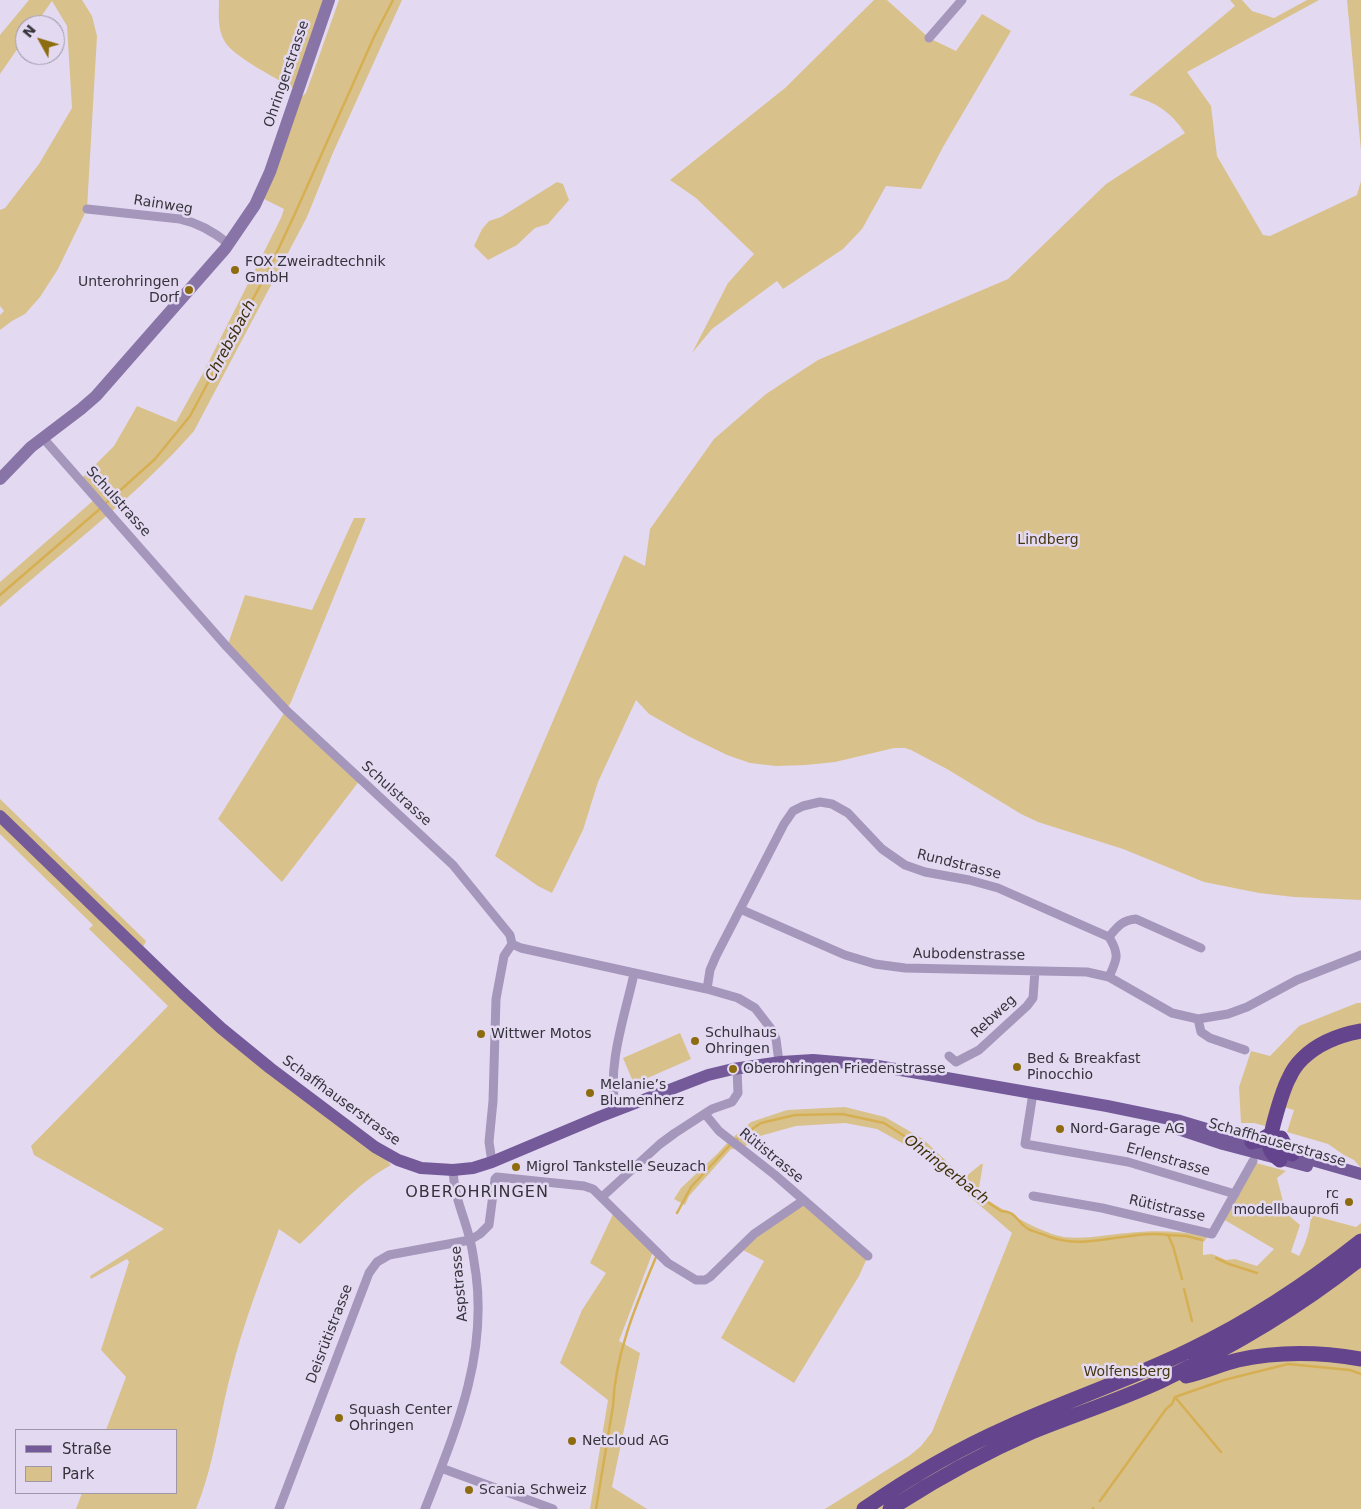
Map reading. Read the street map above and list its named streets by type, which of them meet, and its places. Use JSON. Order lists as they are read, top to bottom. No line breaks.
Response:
{"streets":{"main road":["Ohringerstrasse","Schaffhauserstrasse"],"street":["Rainweg","Schulstrasse","Rundstrasse","Aubodenstrasse","Rebweg","Rütistrasse","Erlenstrasse","Aspstrasse","Deisrütistrasse"]},"crossings":[["Ohringerstrasse","Rainweg"],["Ohringerstrasse","Schulstrasse"],["Rundstrasse","Aubodenstrasse"],["Aubodenstrasse","Rebweg"],["Schaffhauserstrasse","Rütistrasse"],["Schaffhauserstrasse","Erlenstrasse"],["Schaffhauserstrasse","Aspstrasse"],["Rütistrasse","Erlenstrasse"],["Aspstrasse","Deisrütistrasse"]],"districts":["OBEROHRINGEN"],"water":["Chrebsbach","Ohringerbach"],"parks":["Lindberg","Wolfensberg"],"places":["FOX Zweiradtechnik GmbH","Unterohringen Dorf","Wittwer Motos","Schulhaus Ohringen","Bed & Breakfast Pinocchio","Oberohringen Friedenstrasse","Melanie’s Blumenherz","Nord-Garage AG","Migrol Tankstelle Seuzach","rc modellbauprofi","Squash Center Ohringen","Netcloud AG","Scania Schweiz"],"legend":["Straße","Park"],"north":"top left"}
